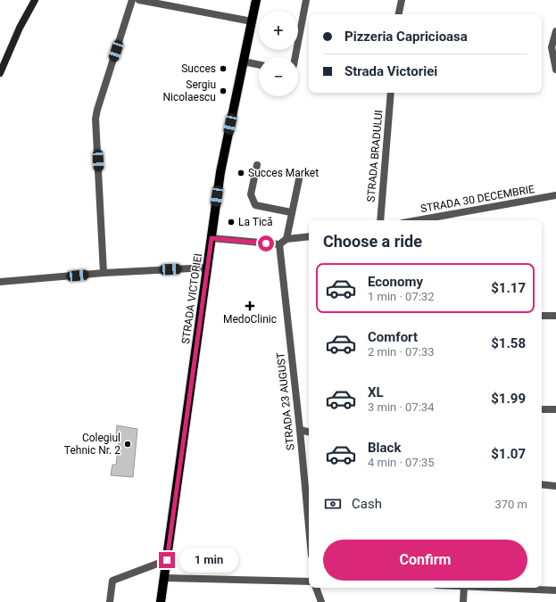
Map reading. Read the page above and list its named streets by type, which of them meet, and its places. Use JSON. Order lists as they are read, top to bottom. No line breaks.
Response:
{"streets":{"main road":["STRADA VICTORIEI"],"street":["STRADA BRADULUI","STRADA 30 DECEMBRIE","STRADA 23 AUGUST"]},"places":{"other":["Succes","Sergiu Nicolaescu","Succes Market","La Tică","Colegiul Tehnic Nr. 2"],"health":["MedoClinic"]},"page":{"map_buttons":["+","−"],"banner":["Pizzeria Capricioasa","Strada Victoriei"],"heading":"Choose a ride","list":[{"name":"Economy","note":"1 min · 07:32","value":"$1.17"},{"name":"Comfort","note":"2 min · 07:33","value":"$1.58"},{"name":"XL","note":"3 min · 07:34","value":"$1.99"},{"name":"Black","note":"4 min · 07:35","value":"$1.07"}],"pay":["Cash","370 m"],"buttons":"Confirm","bubble":"1 min"}}
